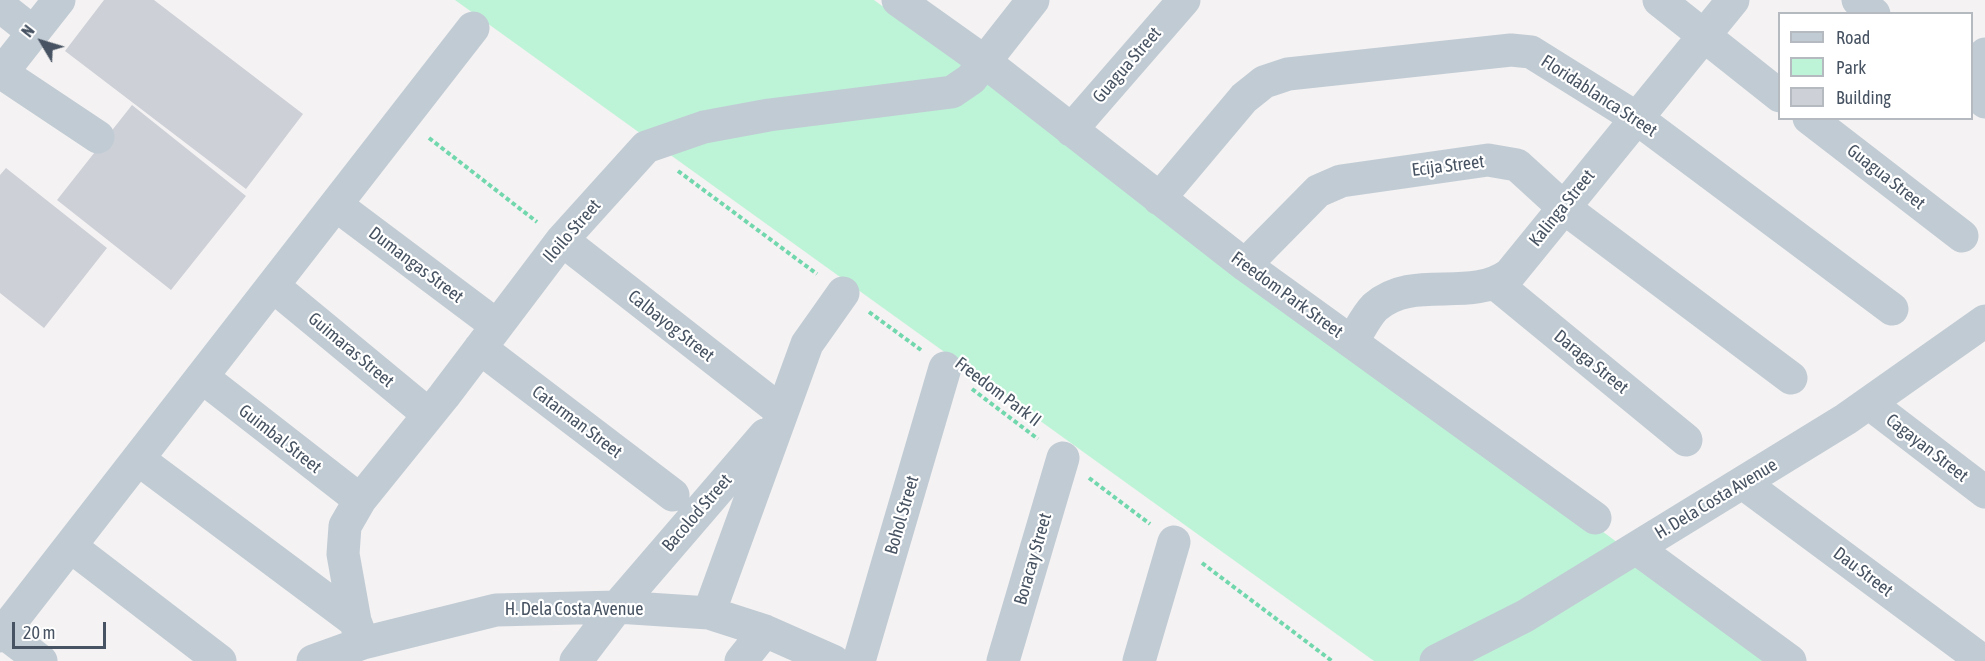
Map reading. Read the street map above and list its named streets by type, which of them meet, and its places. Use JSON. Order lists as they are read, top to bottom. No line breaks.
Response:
{"streets":{"street":["Guagua Street","Floridablanca Street","Ecija Street","Kalinga Street","Iloilo Street","Dumangas Street","Freedom Park Street","Calbayog Street","Guimaras Street","Daraga Street","Catarman Street","Guimbal Street","Cagayan Street","H. Dela Costa Avenue","Bacolod Street","Bohol Street","Boracay Street","Dau Street"],"path":["Freedom Park II"]},"crossings":[["Guagua Street","Freedom Park Street"],["Floridablanca Street","Kalinga Street"],["Floridablanca Street","Freedom Park Street"],["Ecija Street","Kalinga Street"],["Ecija Street","Freedom Park Street"],["Kalinga Street","Daraga Street"],["Iloilo Street","Dumangas Street"],["Iloilo Street","Freedom Park Street"],["Iloilo Street","Calbayog Street"],["Iloilo Street","Guimaras Street"],["Iloilo Street","Freedom Park II"],["Iloilo Street","Catarman Street"],["Iloilo Street","Guimbal Street"],["Iloilo Street","H. Dela Costa Avenue"],["Dumangas Street","Catarman Street"],["Calbayog Street","Bacolod Street"],["Freedom Park II","Bacolod Street"],["Freedom Park II","Bohol Street"],["Freedom Park II","Boracay Street"],["Cagayan Street","H. Dela Costa Avenue"],["H. Dela Costa Avenue","Bacolod Street"],["H. Dela Costa Avenue","Dau Street"]],"legend":["Road","Park","Building"],"scale_bar":"20 m","north":"top left"}
